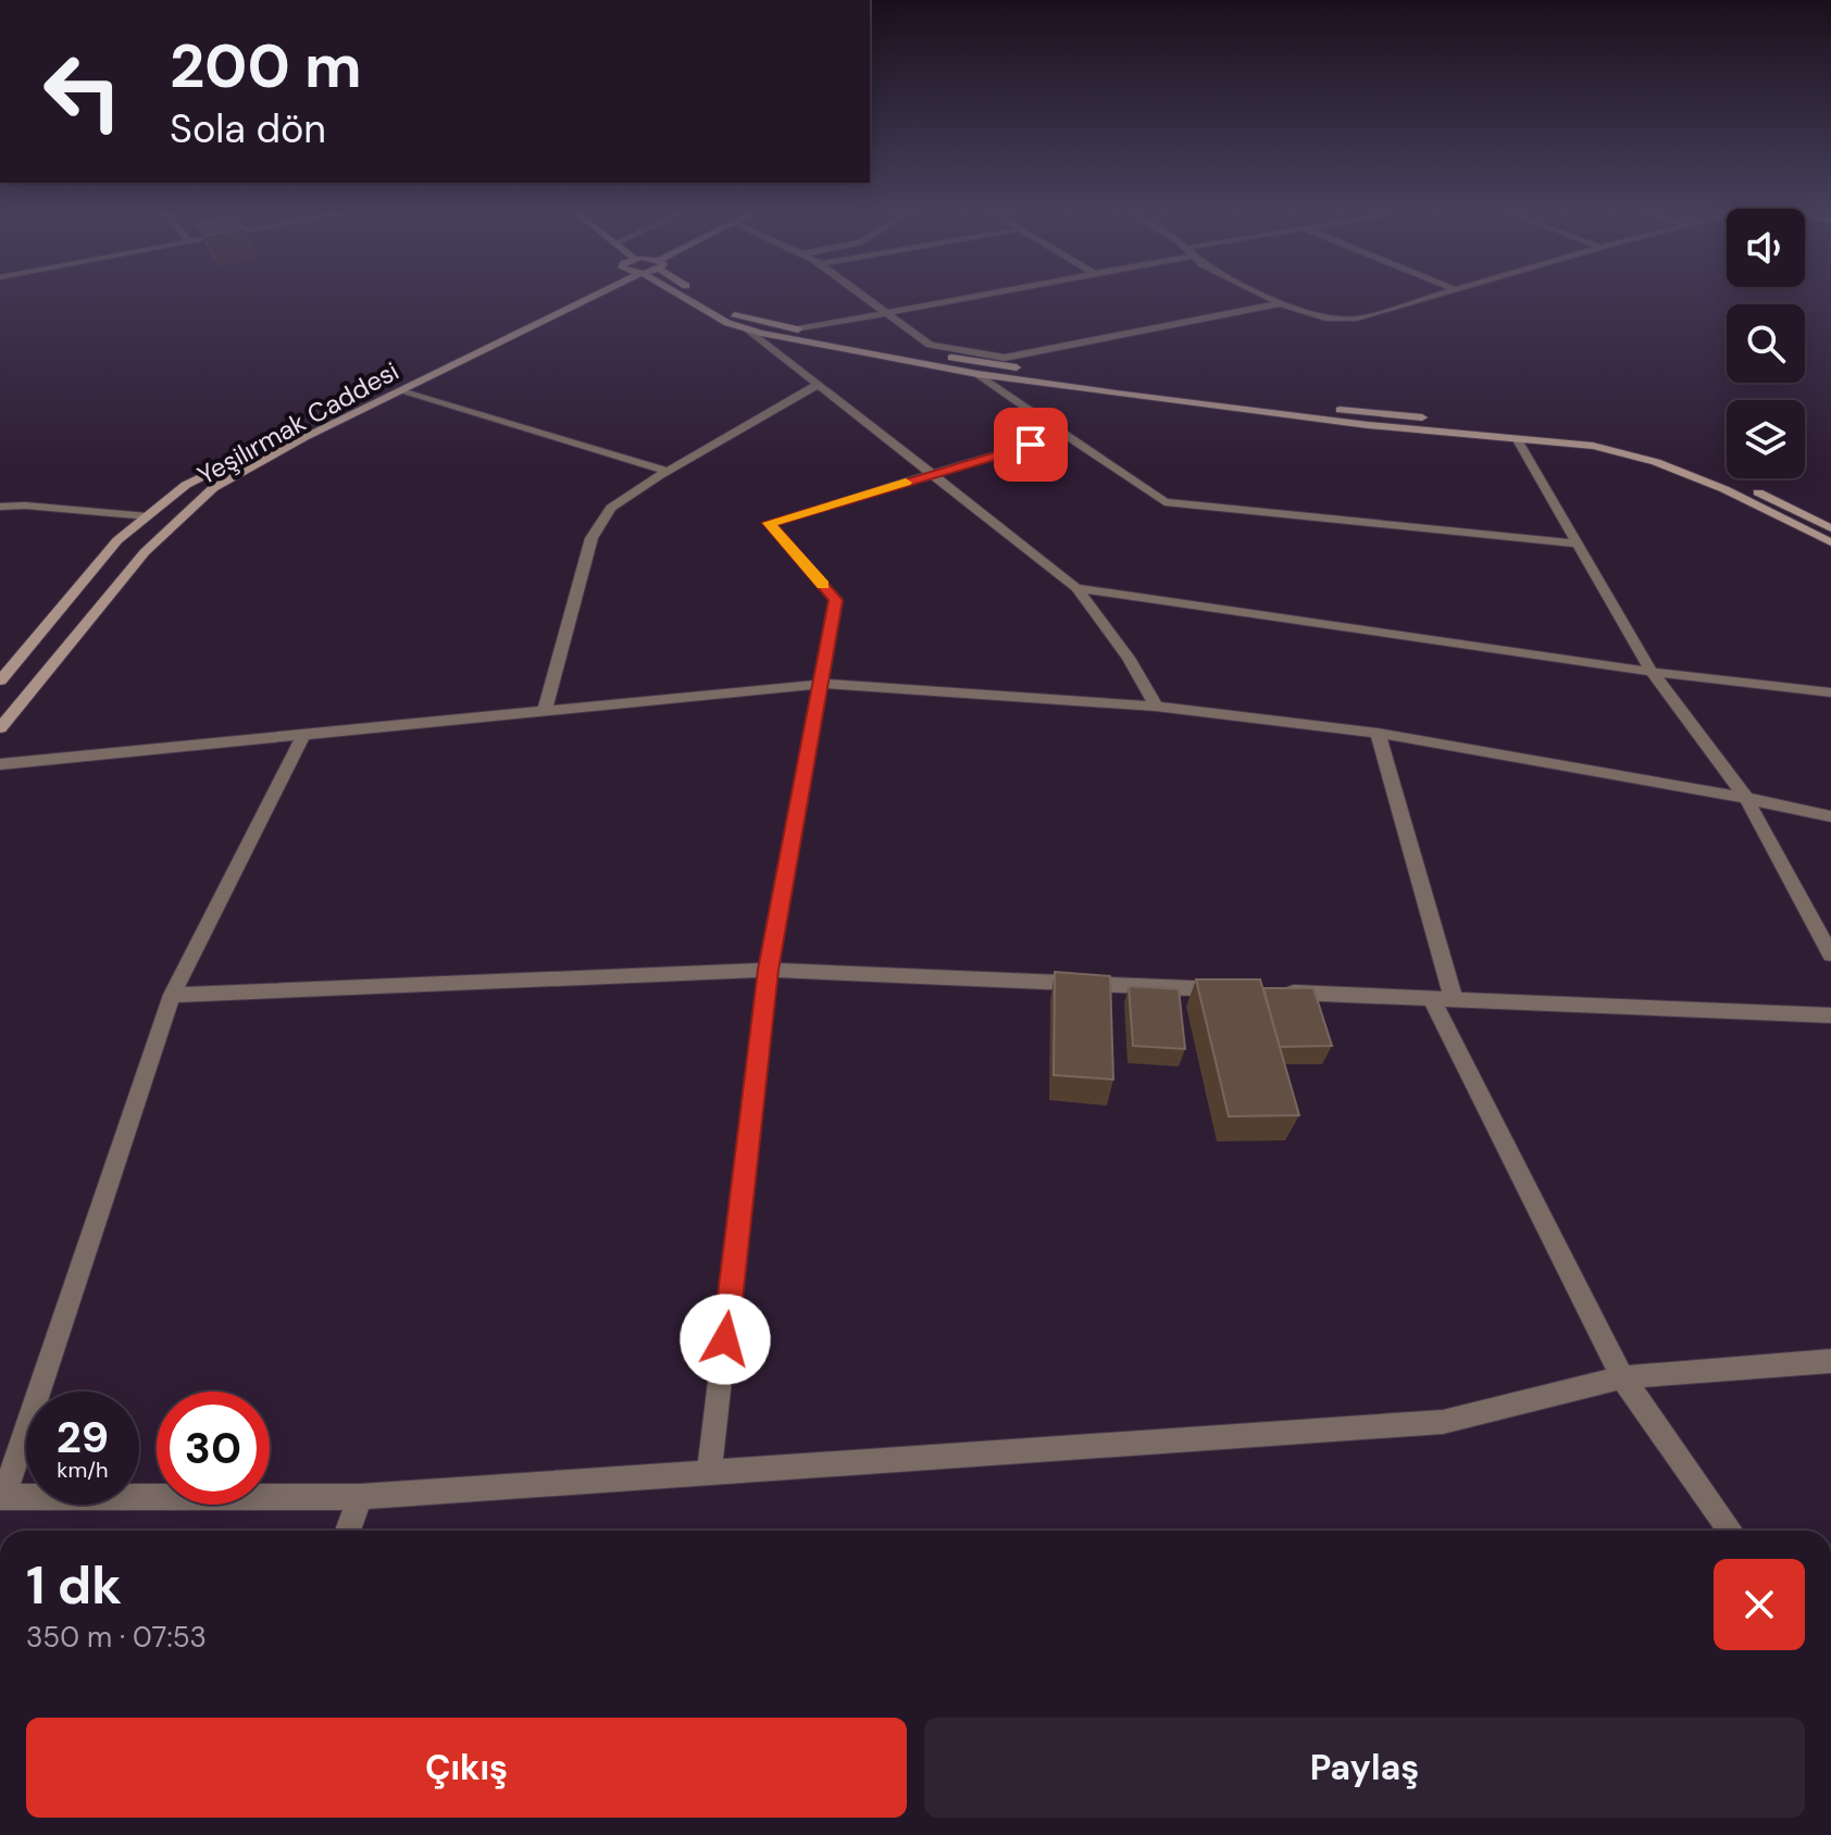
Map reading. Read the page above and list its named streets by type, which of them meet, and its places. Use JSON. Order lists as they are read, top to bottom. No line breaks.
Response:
{"streets":{"main road":["Yeşilırmak Caddesi"]},"page":{"turn":["200 m","Sola dön"],"speed":"29 km/h","limit":"30","heading":["1 dk","350 m · 07:53"],"buttons":["Çıkış","Paylaş"]}}
